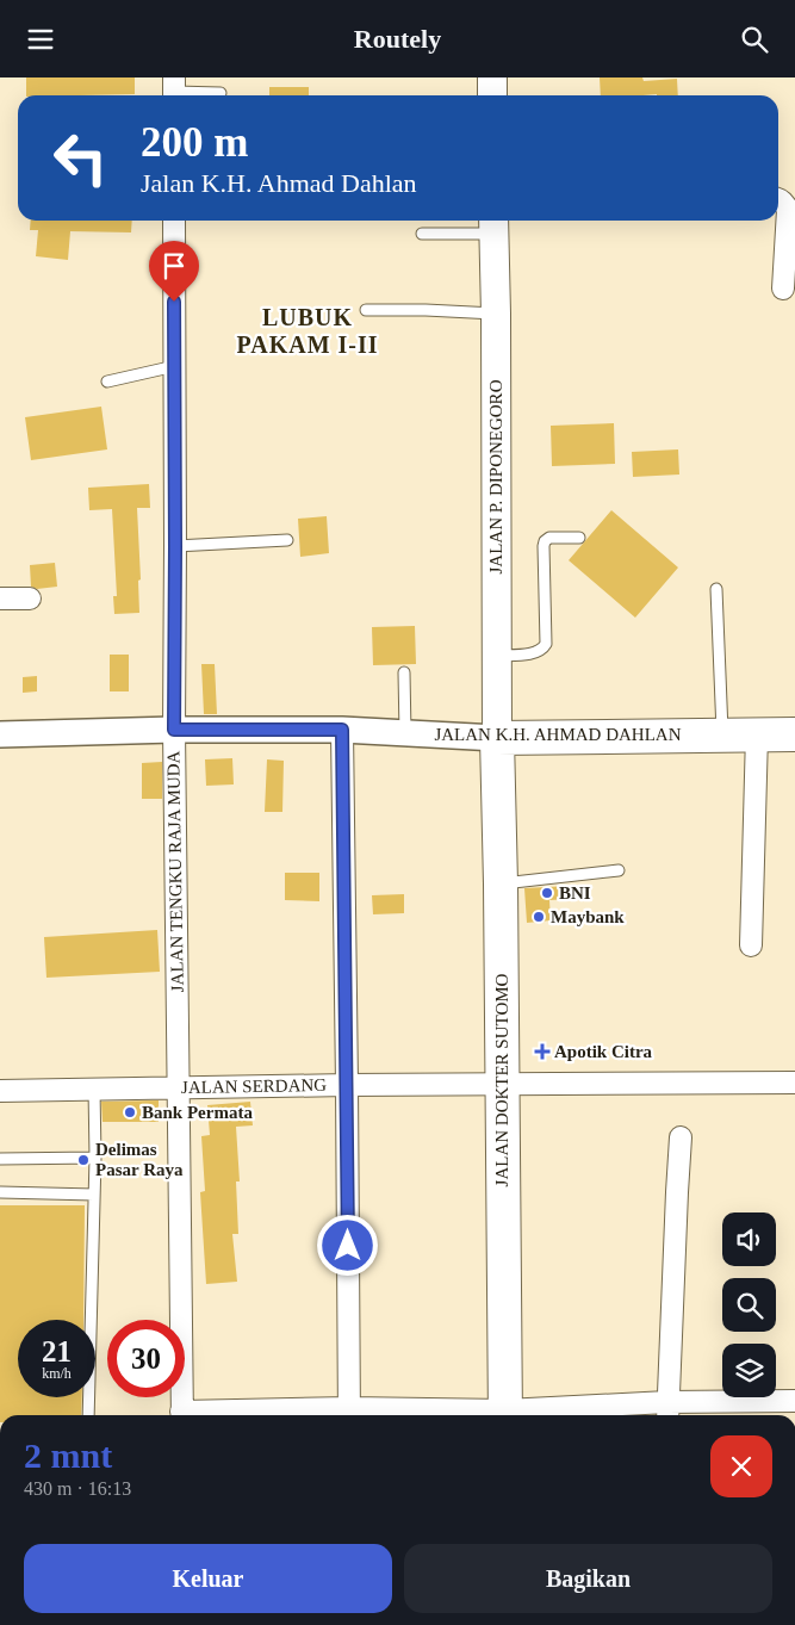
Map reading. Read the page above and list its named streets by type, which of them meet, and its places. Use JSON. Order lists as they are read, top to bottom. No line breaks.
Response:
{"streets":{"main road":["JALAN P. DIPONEGORO","JALAN K.H. AHMAD DAHLAN","JALAN DOKTER SUTOMO"],"street":["JALAN TENGKU RAJA MUDA","JALAN SERDANG"]},"crossings":[["JALAN P. DIPONEGORO","JALAN K.H. AHMAD DAHLAN"],["JALAN P. DIPONEGORO","JALAN DOKTER SUTOMO"],["JALAN K.H. AHMAD DAHLAN","JALAN TENGKU RAJA MUDA"],["JALAN K.H. AHMAD DAHLAN","JALAN DOKTER SUTOMO"],["JALAN TENGKU RAJA MUDA","JALAN SERDANG"],["JALAN DOKTER SUTOMO","JALAN SERDANG"]],"districts":["LUBUK PAKAM I-II"],"places":{"other":["BNI","Maybank","Bank Permata","Delimas Pasar Raya"],"health":["Apotik Citra"]},"page":{"header":"Routely","turn":["200 m","Jalan K.H. Ahmad Dahlan"],"speed":"21 km/h","limit":"30","heading":["2 mnt","430 m · 16:13"],"buttons":["Keluar","Bagikan"]}}
